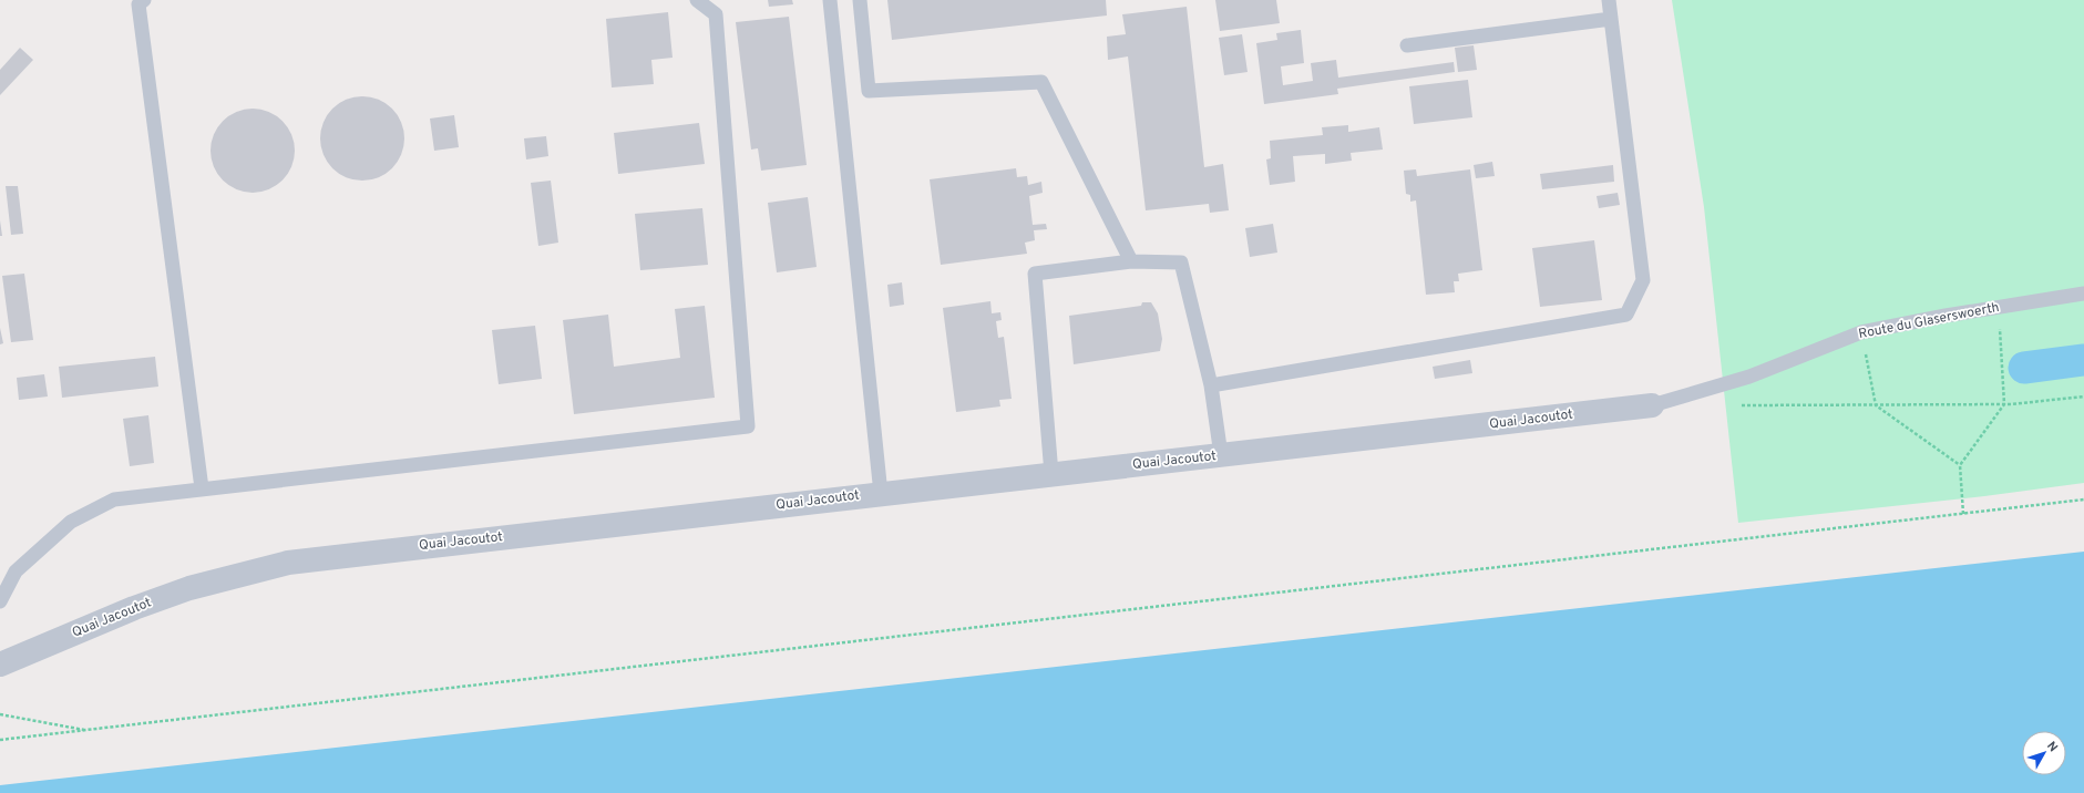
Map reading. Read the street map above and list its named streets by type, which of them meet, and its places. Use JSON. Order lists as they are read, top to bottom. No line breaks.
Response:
{"streets":{"street":["Quai Jacoutot"],"lane":["Route du Glaserswoerth"]},"crossings":[["Route du Glaserswoerth","Quai Jacoutot"]],"north":"top right"}
